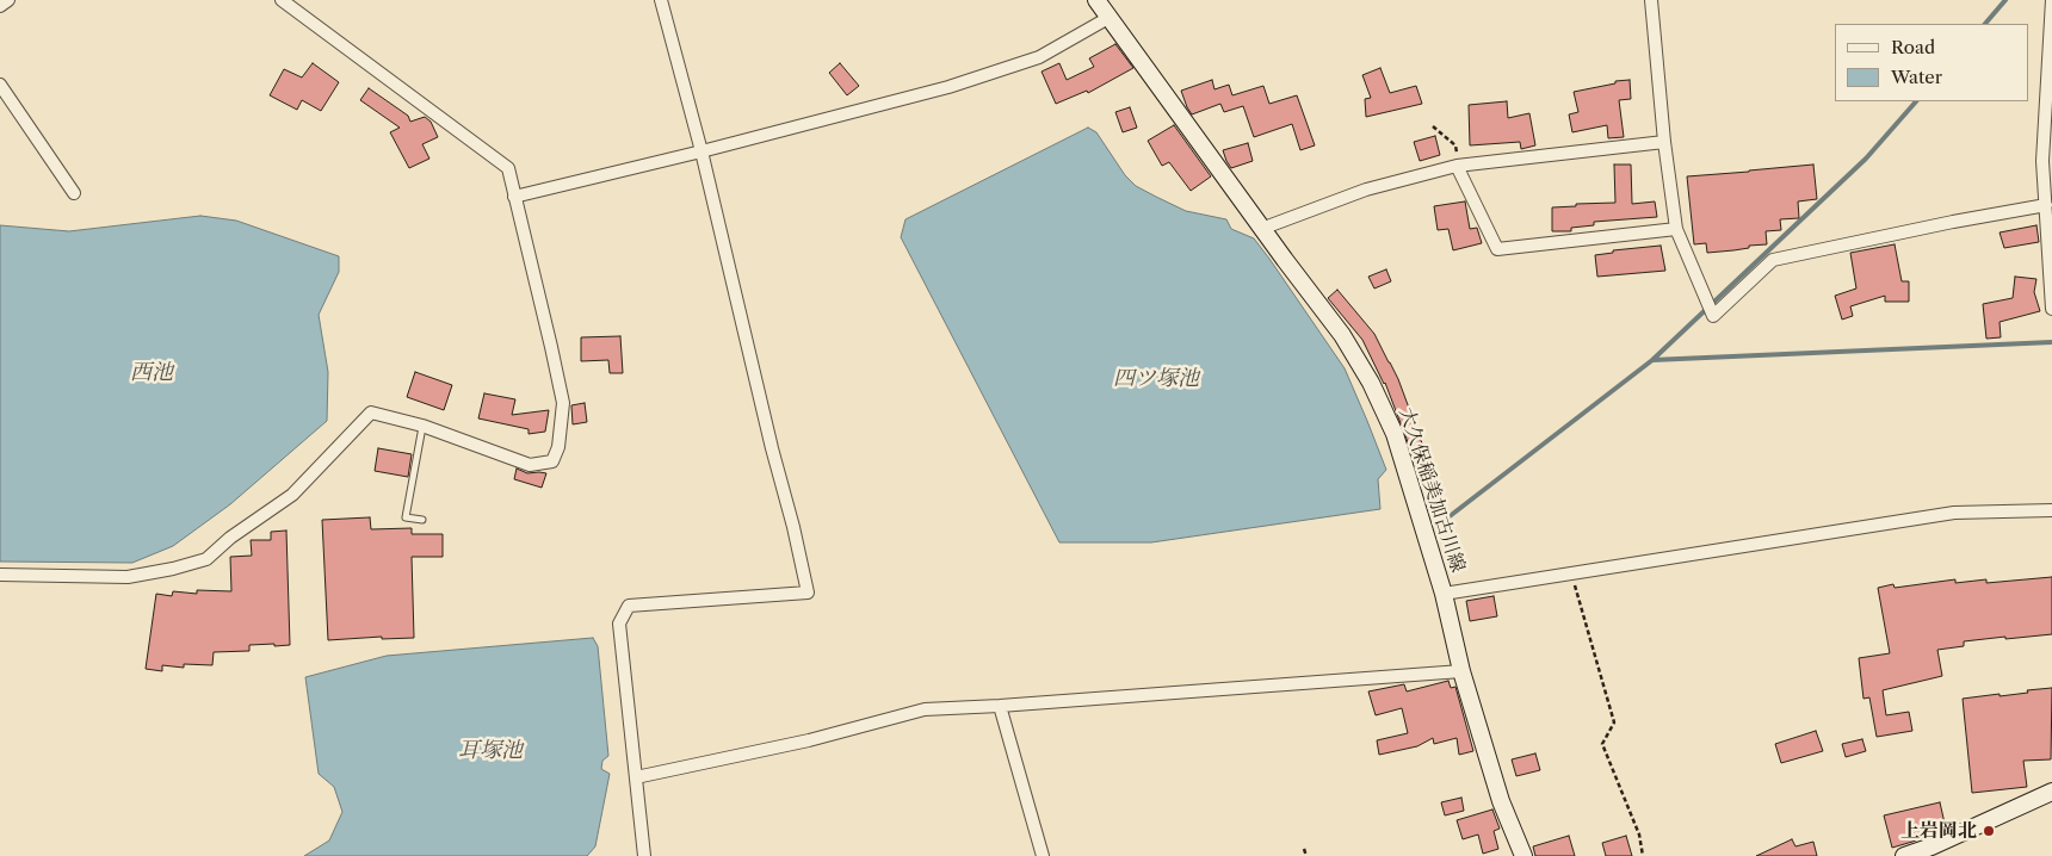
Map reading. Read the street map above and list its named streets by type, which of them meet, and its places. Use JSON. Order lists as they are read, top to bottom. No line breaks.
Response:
{"streets":{"main road":["大久保稲美加古川線"]},"water":["西池","四ツ塚池","耳塚池"],"places":["上岩岡北"],"legend":["Road","Water"]}
